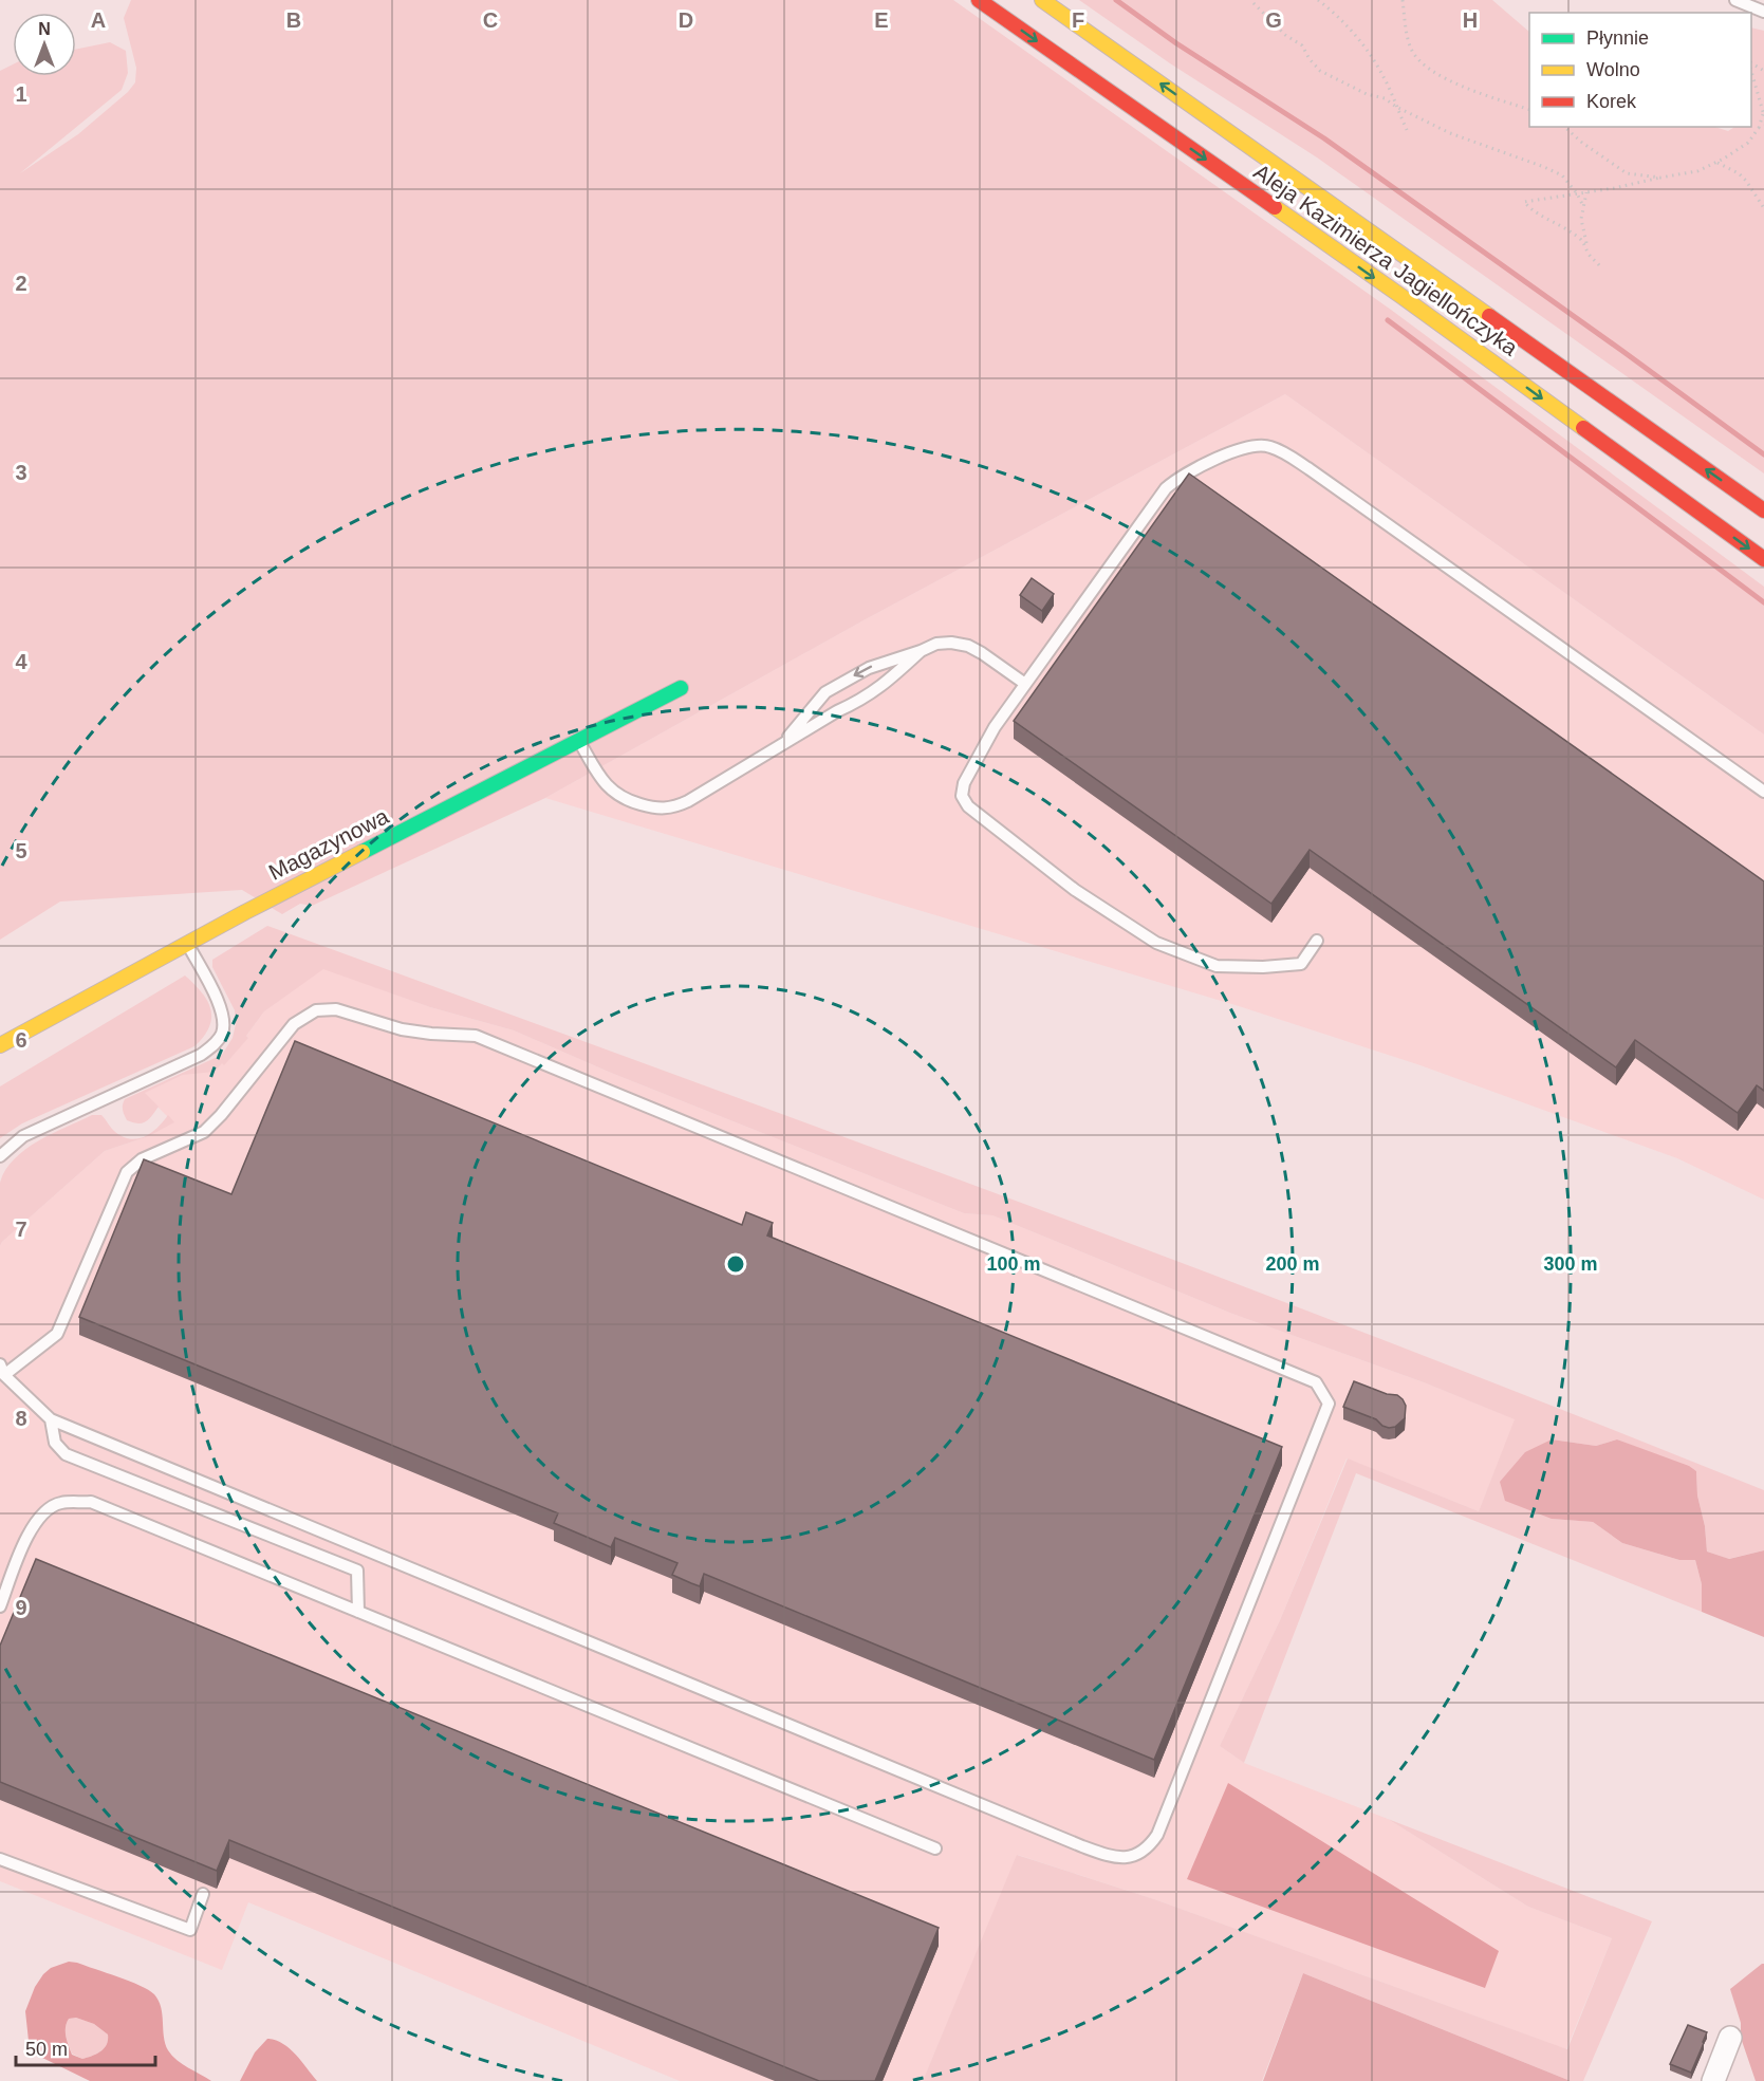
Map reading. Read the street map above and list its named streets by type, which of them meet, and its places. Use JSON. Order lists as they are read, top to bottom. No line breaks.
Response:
{"streets":{"main road":["Aleja Kazimierza Jagiellończyka","Magazynowa"]},"legend":["Płynnie","Wolno","Korek"],"scale_bar":"50 m","north":"top","grid":{"columns":["A","B","C","D","E","F","G","H"],"rows":["1","2","3","4","5","6","7","8","9"]},"rings":["100 m","200 m","300 m"]}
